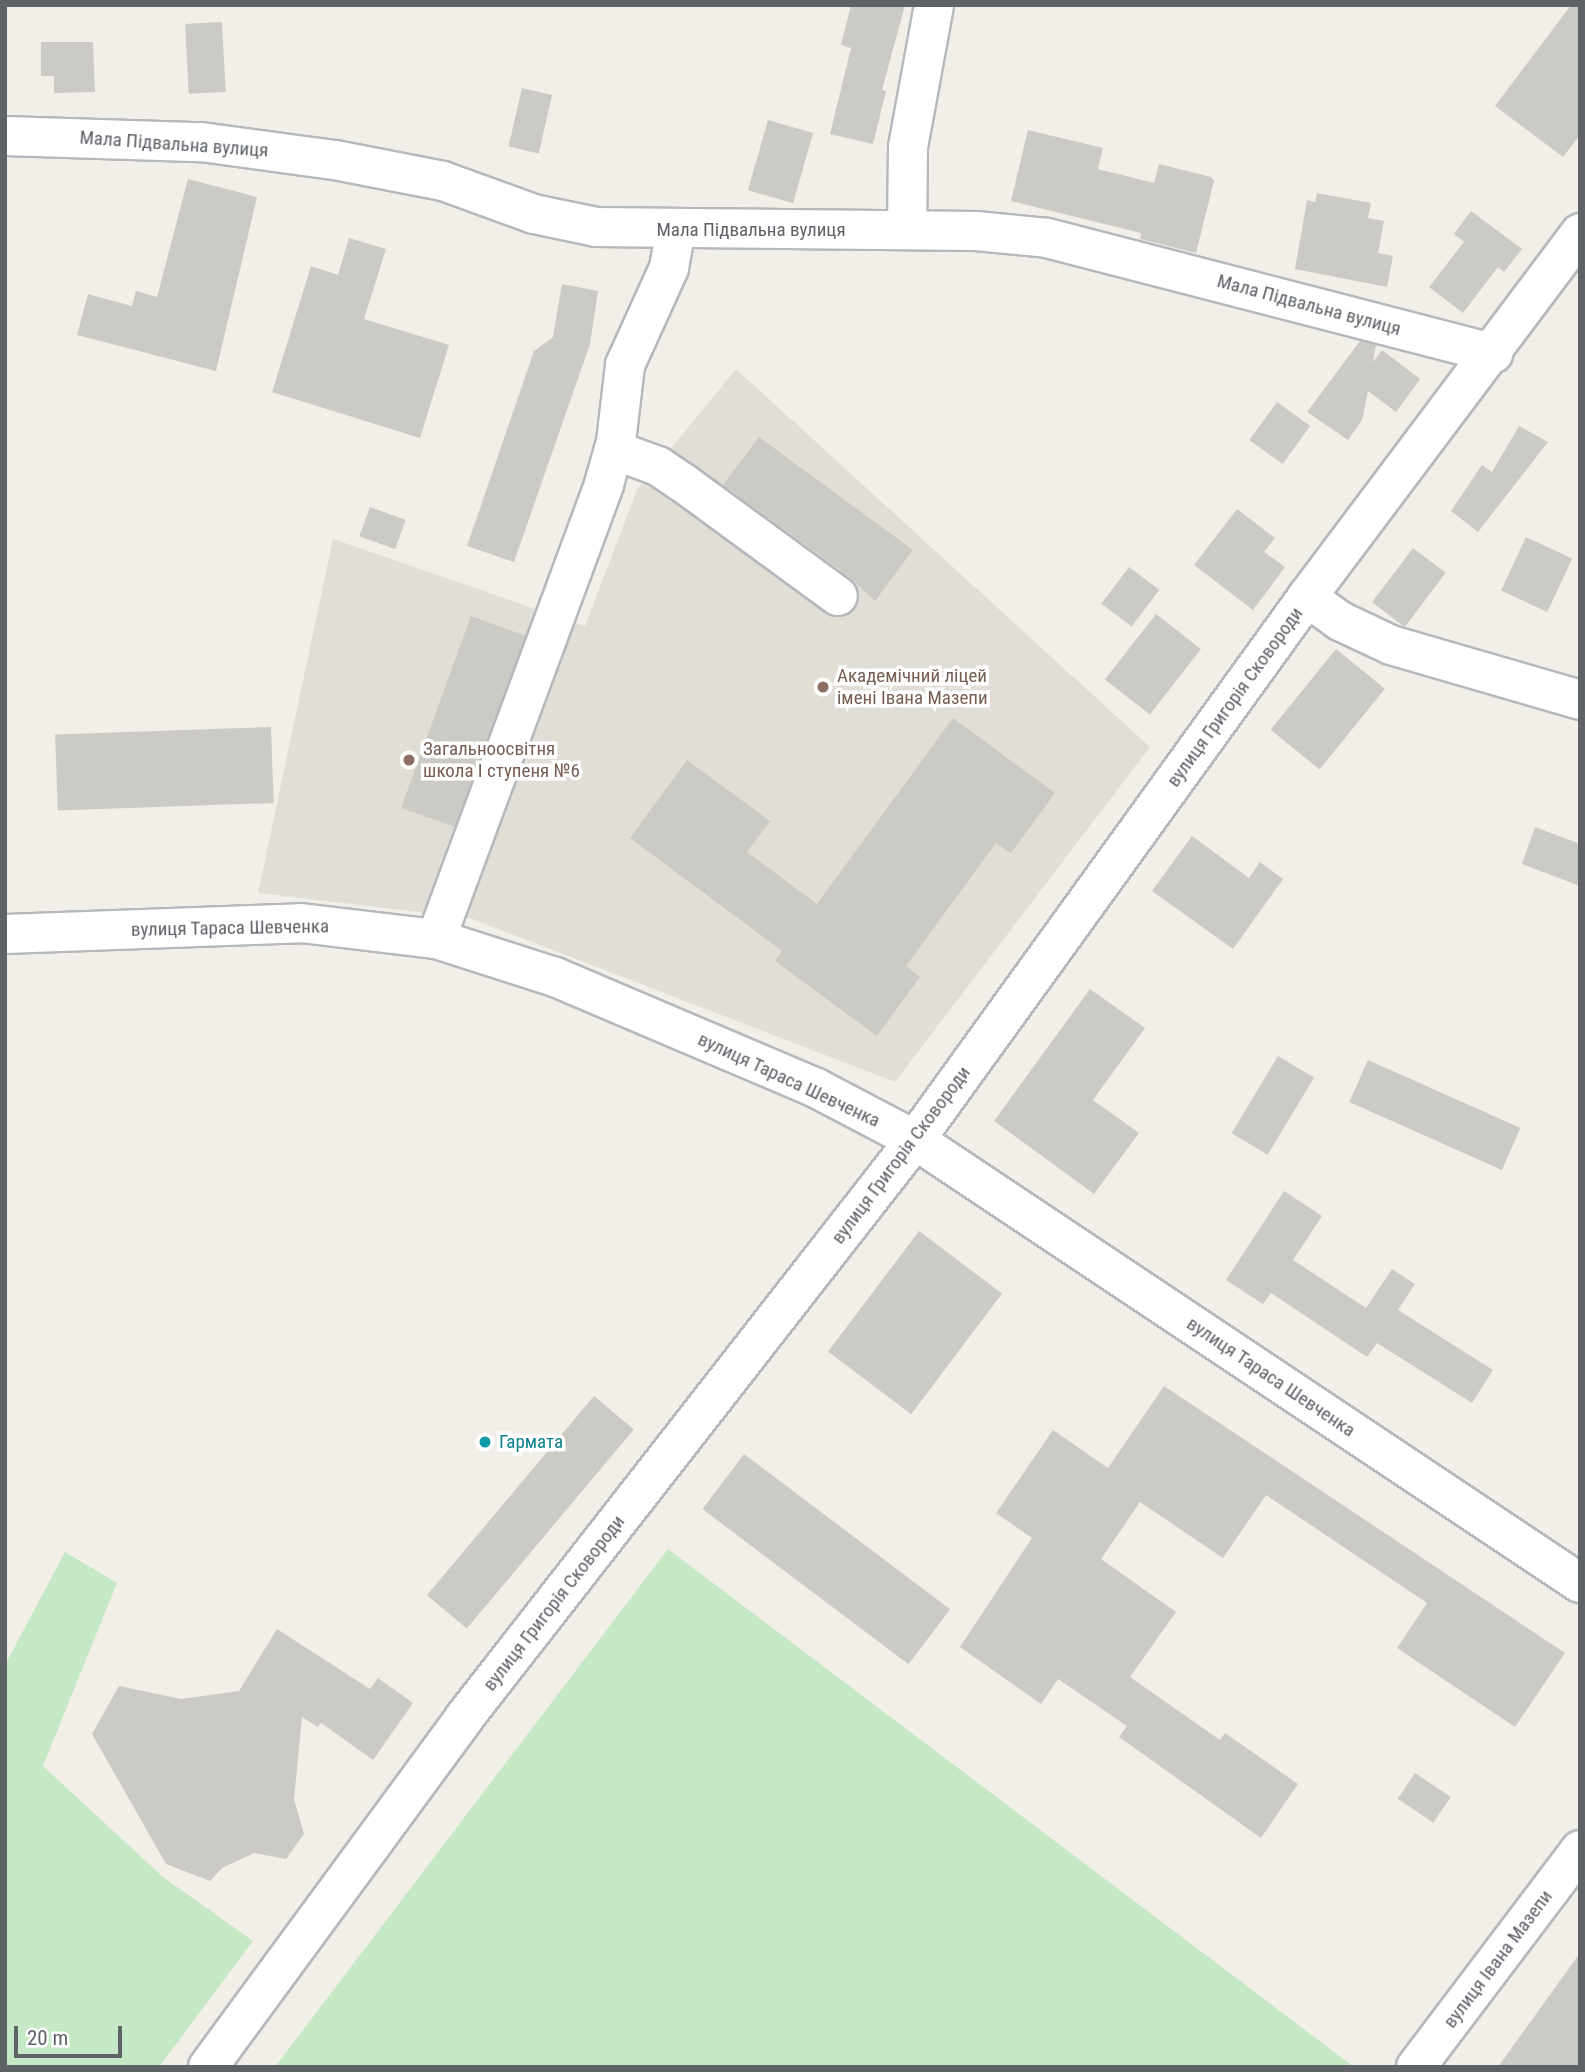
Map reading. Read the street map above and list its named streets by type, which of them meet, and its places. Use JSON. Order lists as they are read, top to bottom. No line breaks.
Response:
{"streets":{"street":["Мала Підвальна вулиця","вулиця Григорія Сковороди","вулиця Тараса Шевченка","вулиця Івана Мазепи"]},"crossings":[["Мала Підвальна вулиця","вулиця Григорія Сковороди"],["вулиця Григорія Сковороди","вулиця Тараса Шевченка"]],"places":["Академічний ліцей імені Івана Мазепи","Загальноосвітня школа І ступеня №6","Гармата"],"scale_bar":"20 m"}
